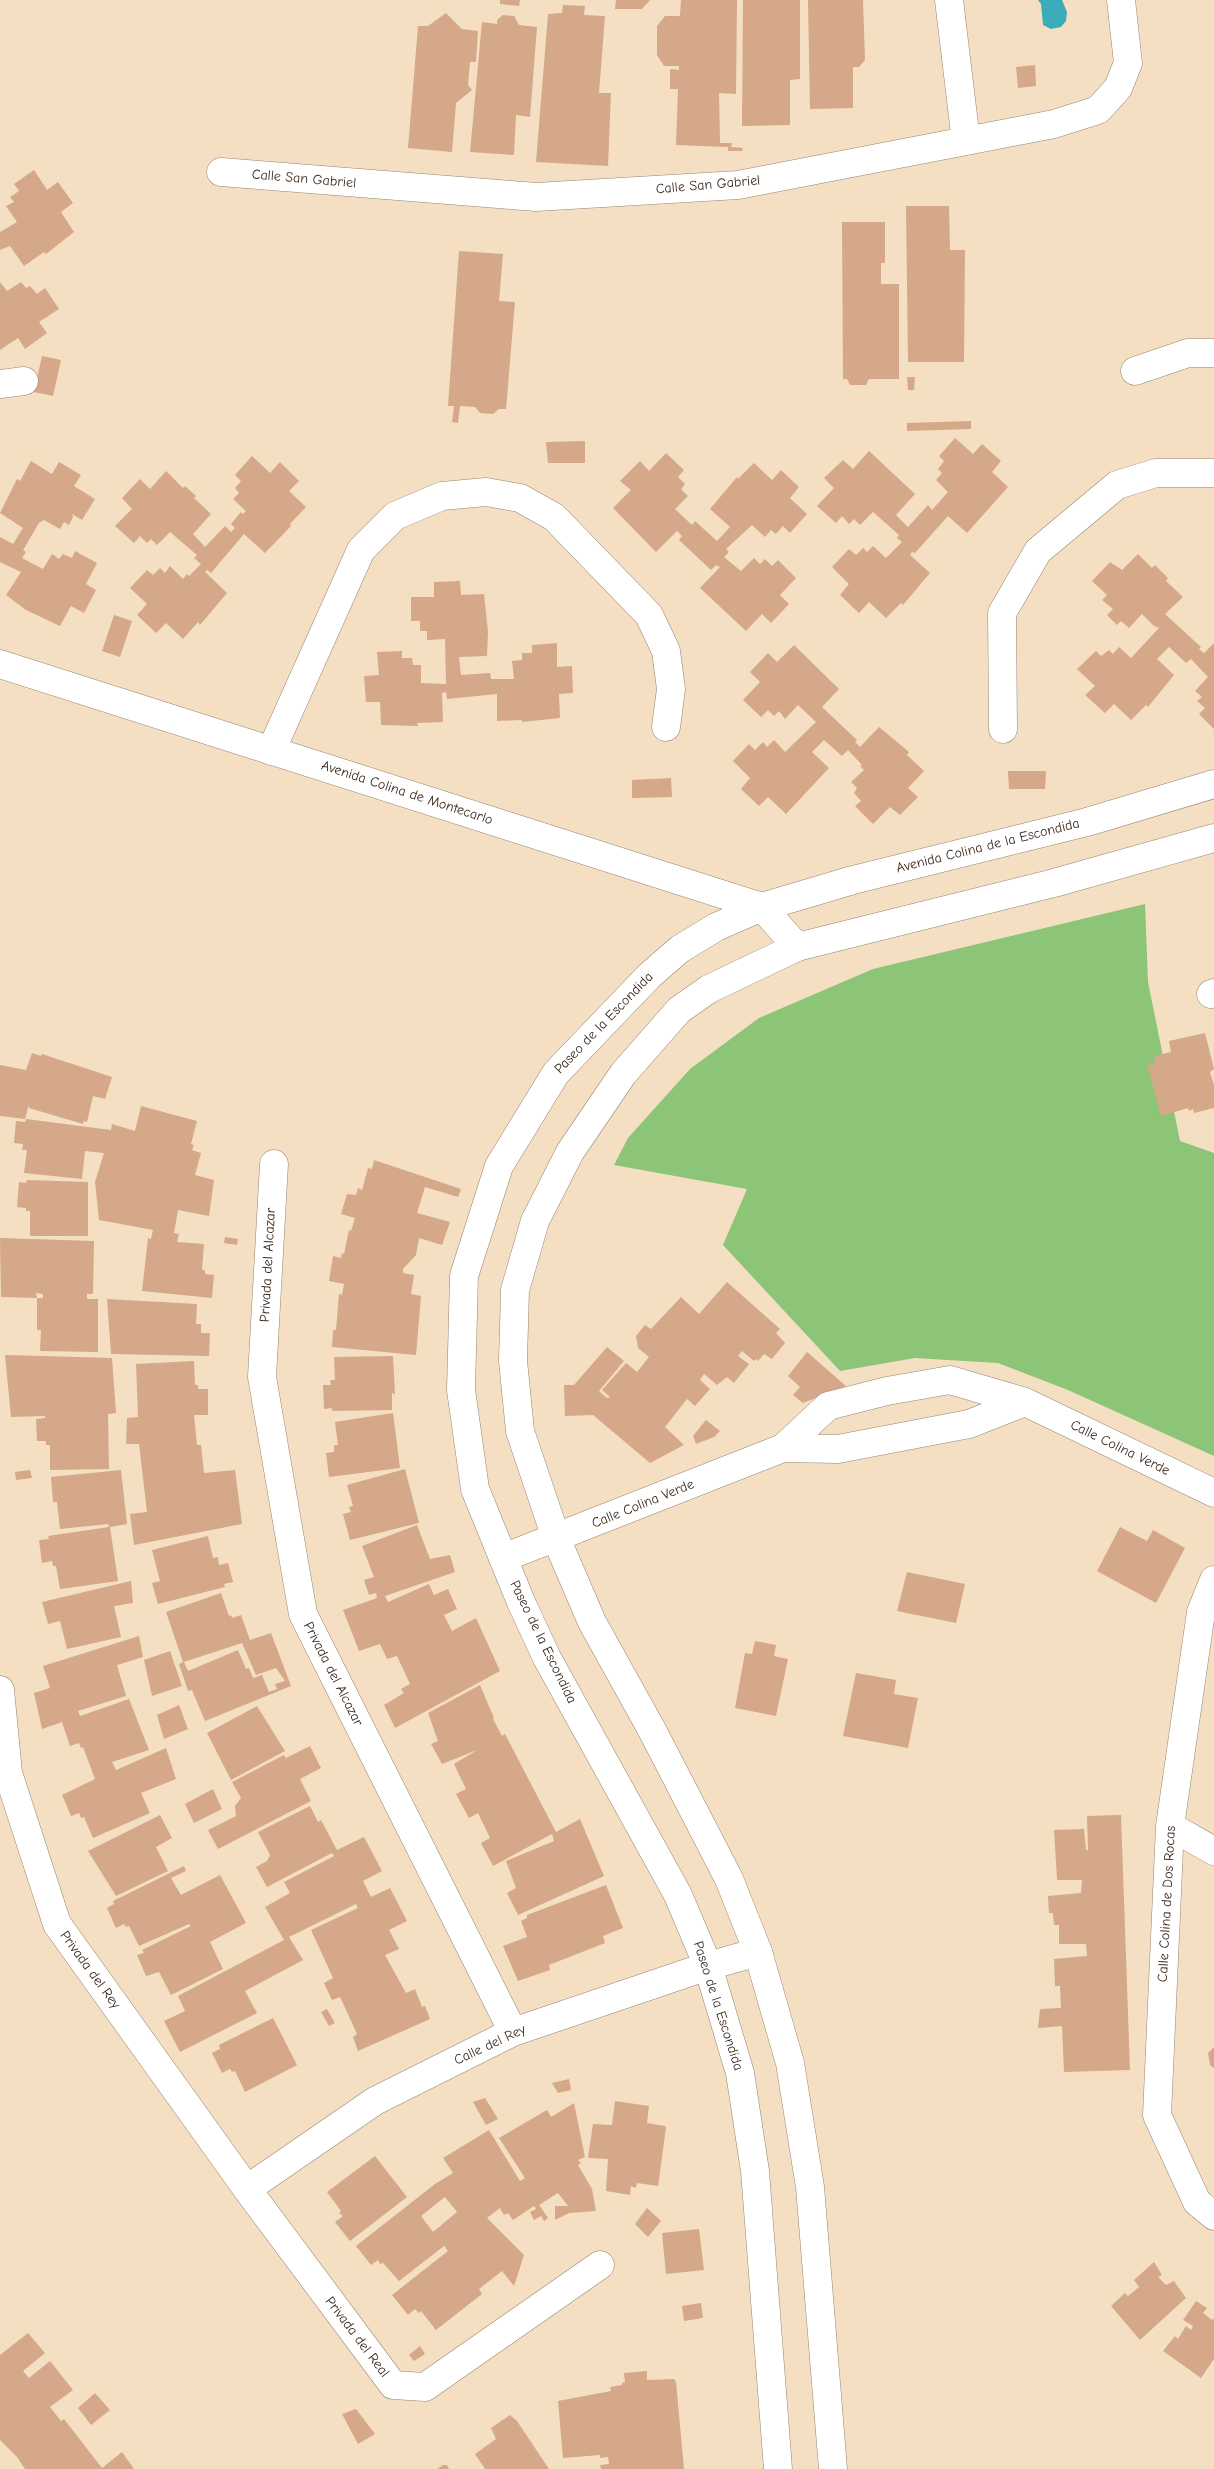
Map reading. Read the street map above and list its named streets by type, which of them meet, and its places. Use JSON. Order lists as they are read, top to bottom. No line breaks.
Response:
{"streets":{"street":["Calle San Gabriel","Avenida Colina de Montecarlo","Avenida Colina de la Escondida","Paseo de la Escondida","Privada del Alcazar","Calle Colina Verde","Calle Colina de Dos Rocas","Privada del Rey","Calle del Rey","Privada del Real"]},"crossings":[["Avenida Colina de Montecarlo","Avenida Colina de la Escondida"],["Avenida Colina de Montecarlo","Paseo de la Escondida"],["Avenida Colina de la Escondida","Paseo de la Escondida"],["Paseo de la Escondida","Calle Colina Verde"],["Paseo de la Escondida","Calle del Rey"],["Privada del Alcazar","Calle del Rey"],["Privada del Rey","Calle del Rey"],["Privada del Rey","Privada del Real"],["Calle del Rey","Privada del Real"]]}
